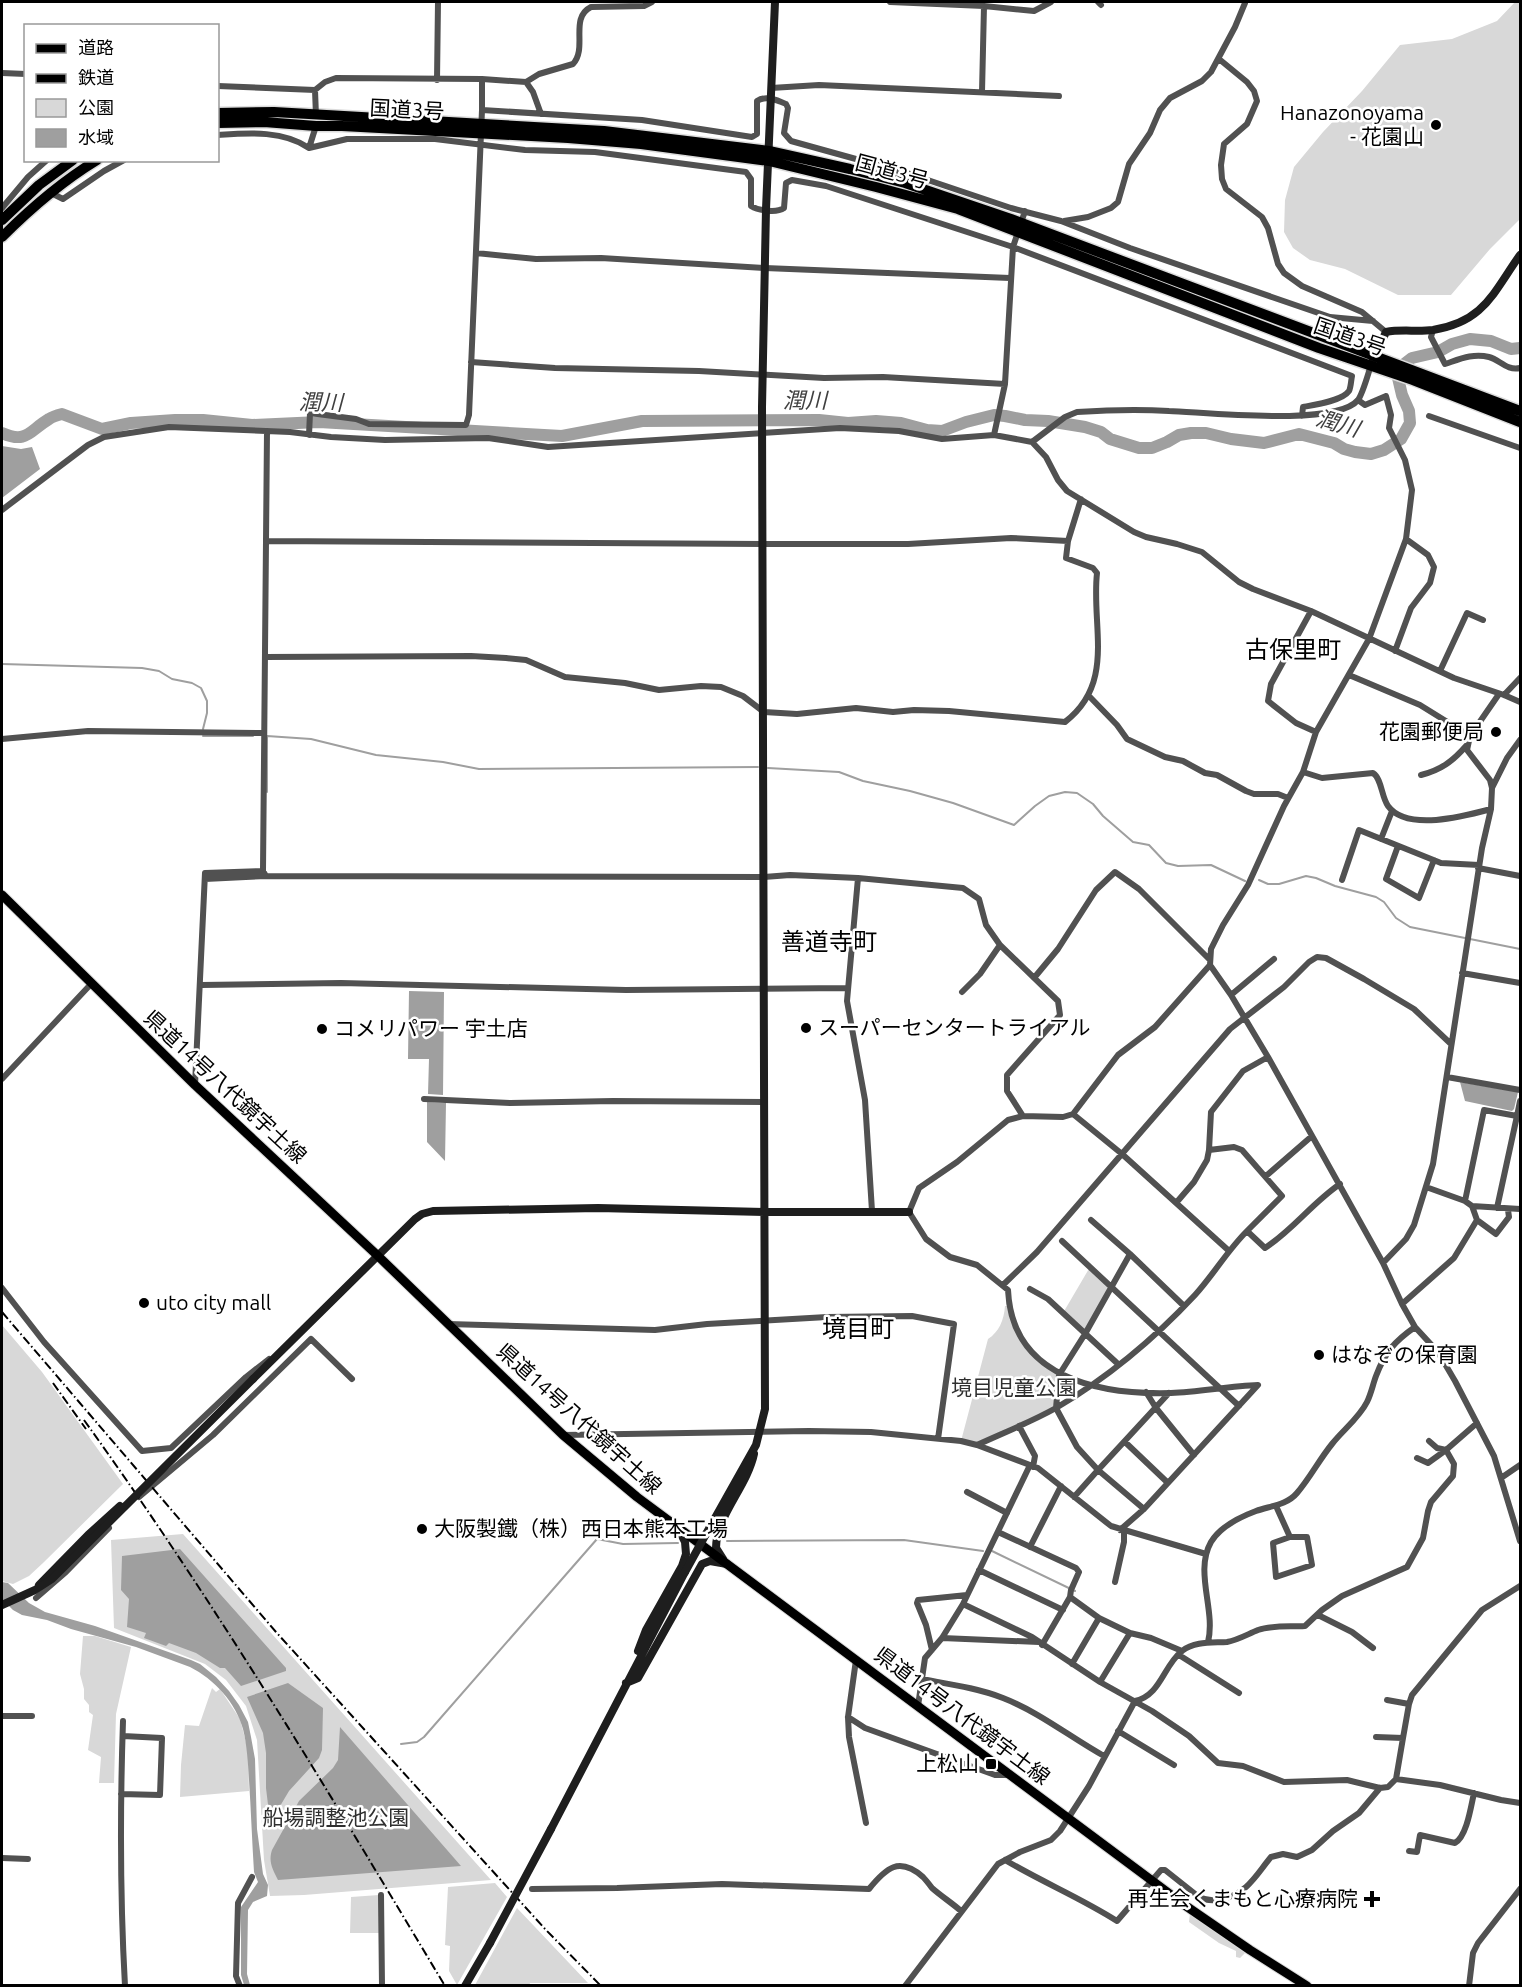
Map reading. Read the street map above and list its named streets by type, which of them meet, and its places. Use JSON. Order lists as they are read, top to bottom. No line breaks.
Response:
{"streets":{"highway":["国道3号"],"main road":["県道14号八代鏡宇土線"]},"districts":["古保里町","善道寺町","境目町"],"water":["潤川"],"parks":["境目児童公園","船場調整池公園"],"places":{"other":["Hanazonoyama - 花園山","花園郵便局","スーパーセンタートライアル","コメリパワー 宇土店","uto city mall","はなぞの保育園","大阪製鐵（株）西日本熊本工場"],"transit":["上松山"],"health":["再生会くまもと心療病院"]},"legend":["道路","鉄道","公園","水域"]}
